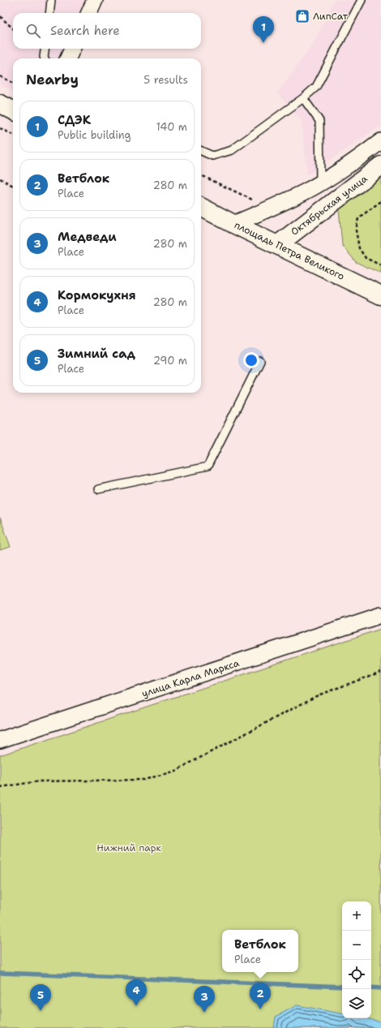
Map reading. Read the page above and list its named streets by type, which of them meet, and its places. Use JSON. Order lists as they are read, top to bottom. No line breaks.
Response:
{"streets":{"main road":["Октябрьская улица","площадь Петра Великого"],"street":["улица Карла Маркса"]},"crossings":[["Октябрьская улица","площадь Петра Великого"]],"parks":["Нижний парк"],"places":{"shop":["ЛипСат"]},"page":{"search":"Search here","pins":["1","4","2","5","3"],"heading":["Nearby","5 results"],"list":[{"mark":"1","name":"СДЭК","note":"Public building","value":"140 m"},{"mark":"2","name":"Ветблок","note":"Place","value":"280 m"},{"mark":"3","name":"Медведи","note":"Place","value":"280 m"},{"mark":"4","name":"Кормокухня","note":"Place","value":"280 m"},{"mark":"5","name":"Зимний сад","note":"Place","value":"290 m"}],"map_buttons":["+","−"],"popup":["Ветблок","Place"]}}
